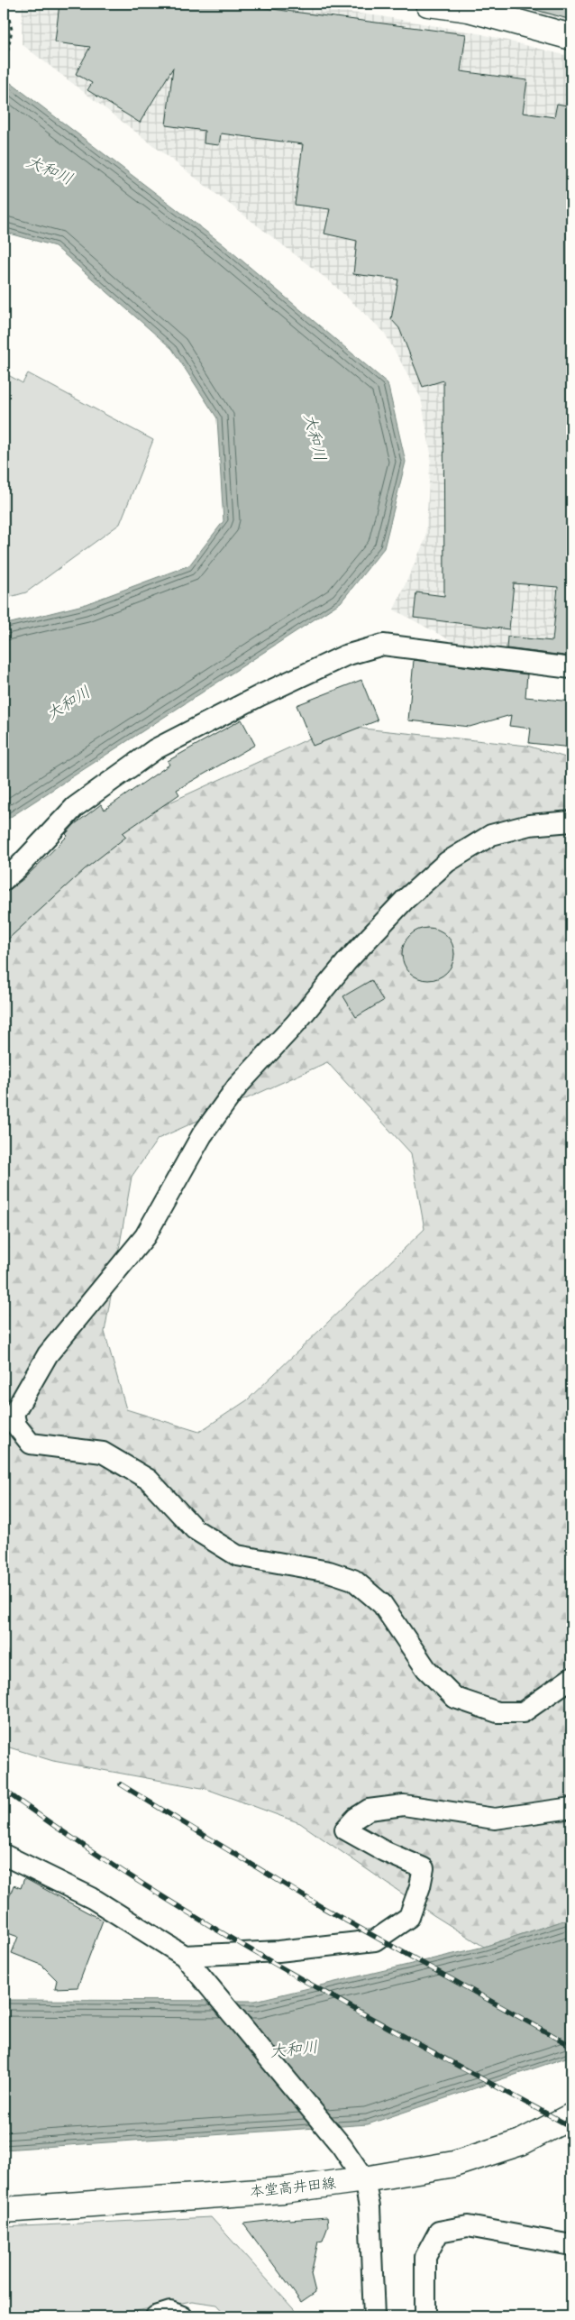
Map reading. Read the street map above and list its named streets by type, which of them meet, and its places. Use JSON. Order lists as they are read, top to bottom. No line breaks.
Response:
{"streets":{"main road":["本堂高井田線"]},"water":["大和川"]}
